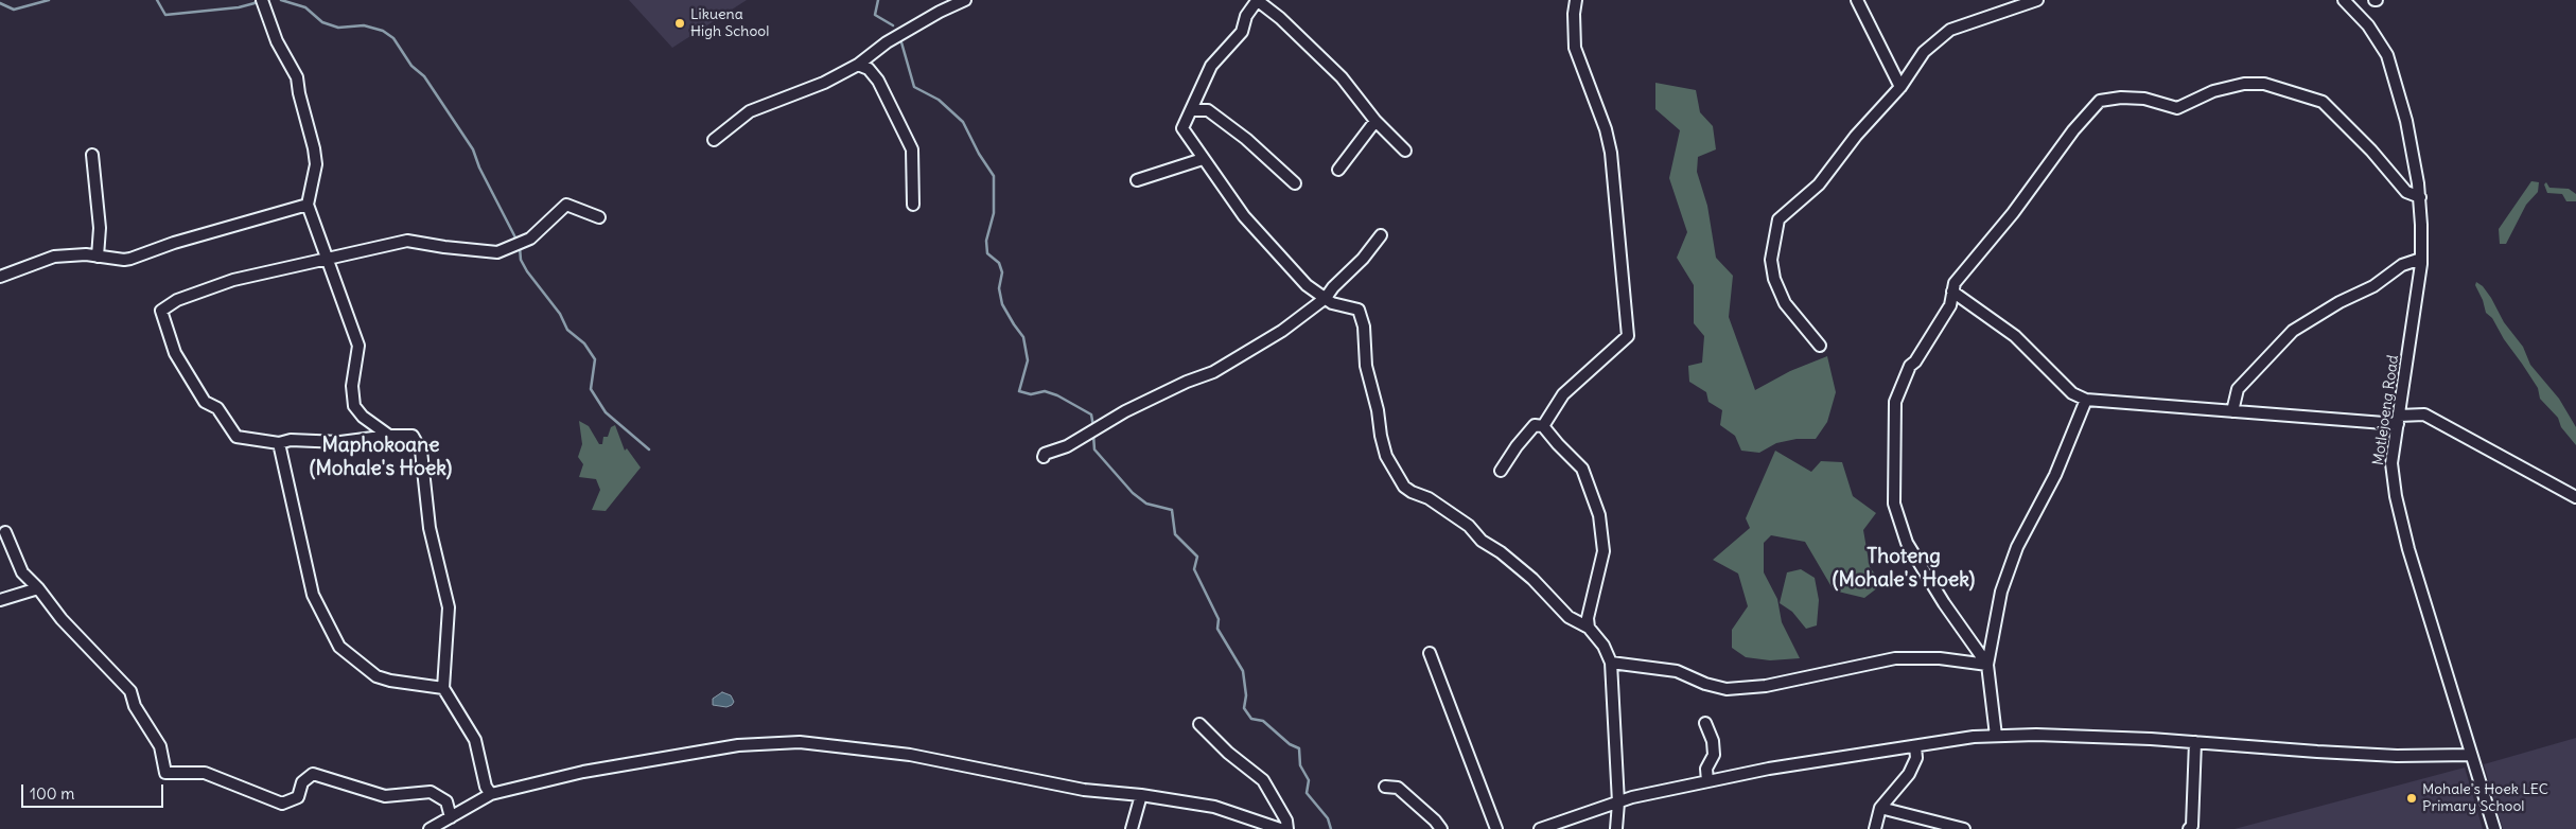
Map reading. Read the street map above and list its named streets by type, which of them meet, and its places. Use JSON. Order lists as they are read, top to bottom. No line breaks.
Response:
{"streets":{"street":["Motlejoeng Road"]},"districts":["Maphokoane (Mohale's Hoek)","Thoteng (Mohale's Hoek)"],"places":["Likuena High School","Mohale's Hoek LEC Primary School"],"scale_bar":"100 m"}
